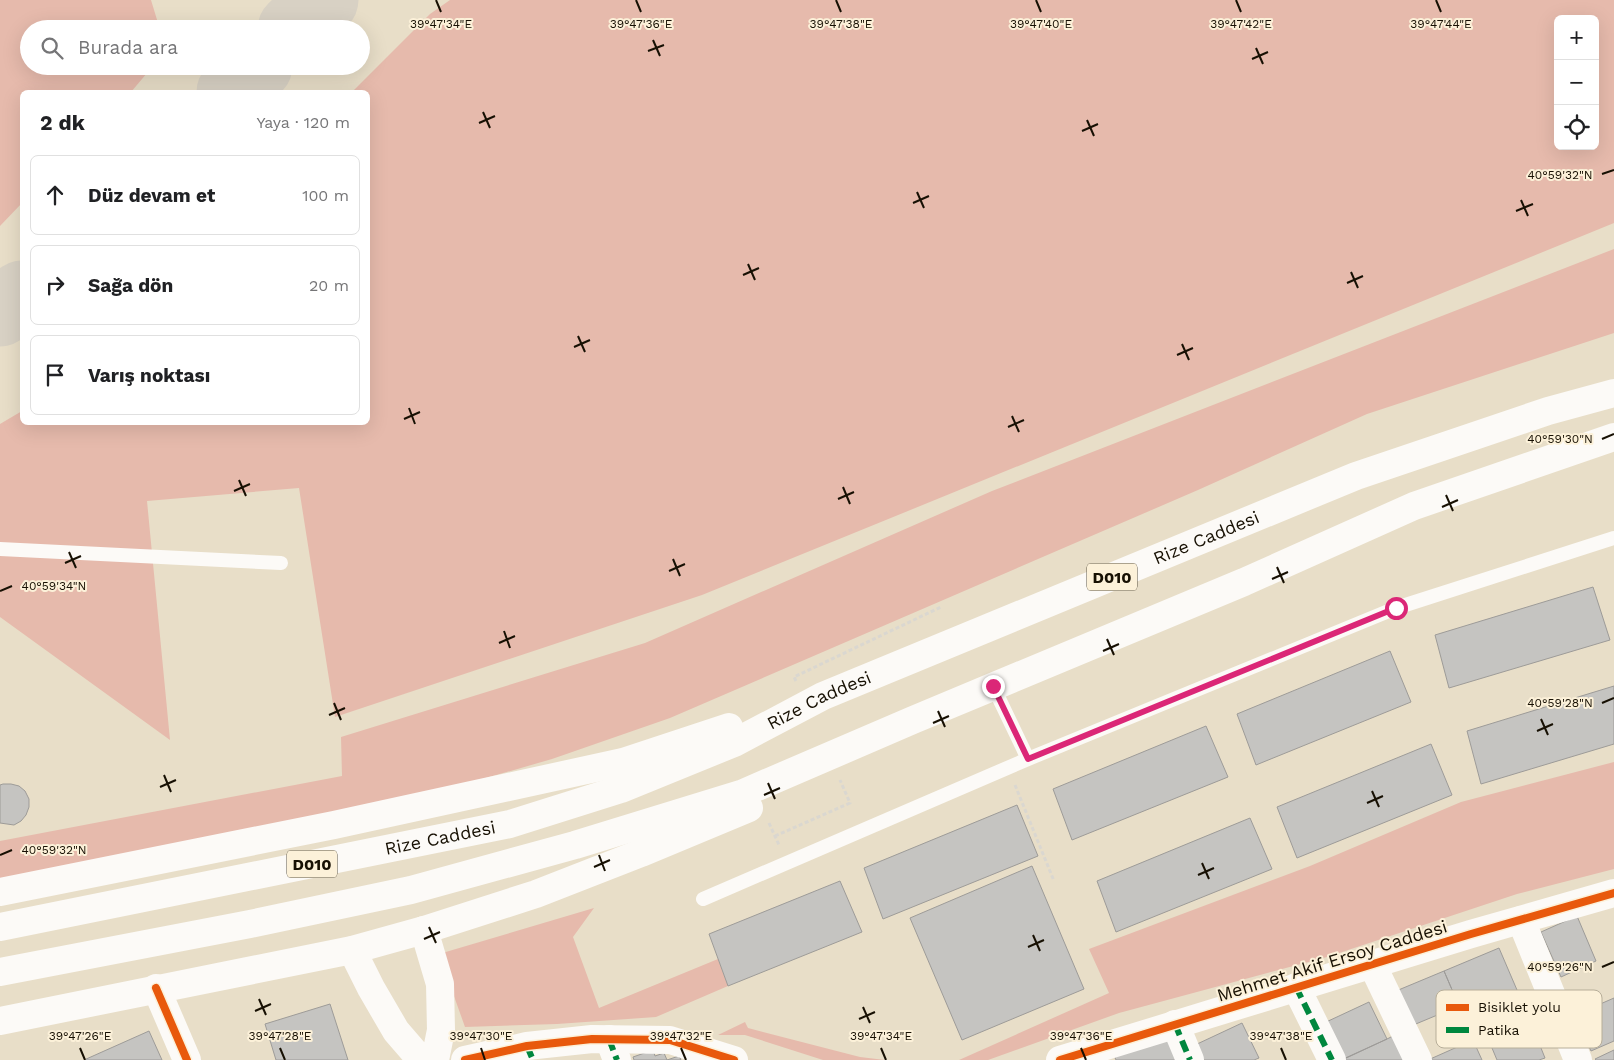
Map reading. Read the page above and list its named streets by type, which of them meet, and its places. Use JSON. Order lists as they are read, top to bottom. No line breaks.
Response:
{"streets":{"main road":["Rize Caddesi","D010","Mehmet Akif Ersoy Caddesi"]},"legend":["Bisiklet yolu","Patika"],"page":{"map_buttons":["+","−"],"search":"Burada ara","heading":["2 dk","Yaya · 120 m"],"list":[["Düz devam et","100 m"],["Sağa dön","20 m"],"Varış noktası"]},"coordinates":["39°47'34\"E","39°47'36\"E","39°47'38\"E","39°47'40\"E","39°47'42\"E","39°47'44\"E","40°59'32\"N","40°59'30\"N","40°59'34\"N","40°59'28\"N","40°59'26\"N","39°47'26\"E","39°47'28\"E","39°47'30\"E","39°47'32\"E"]}
